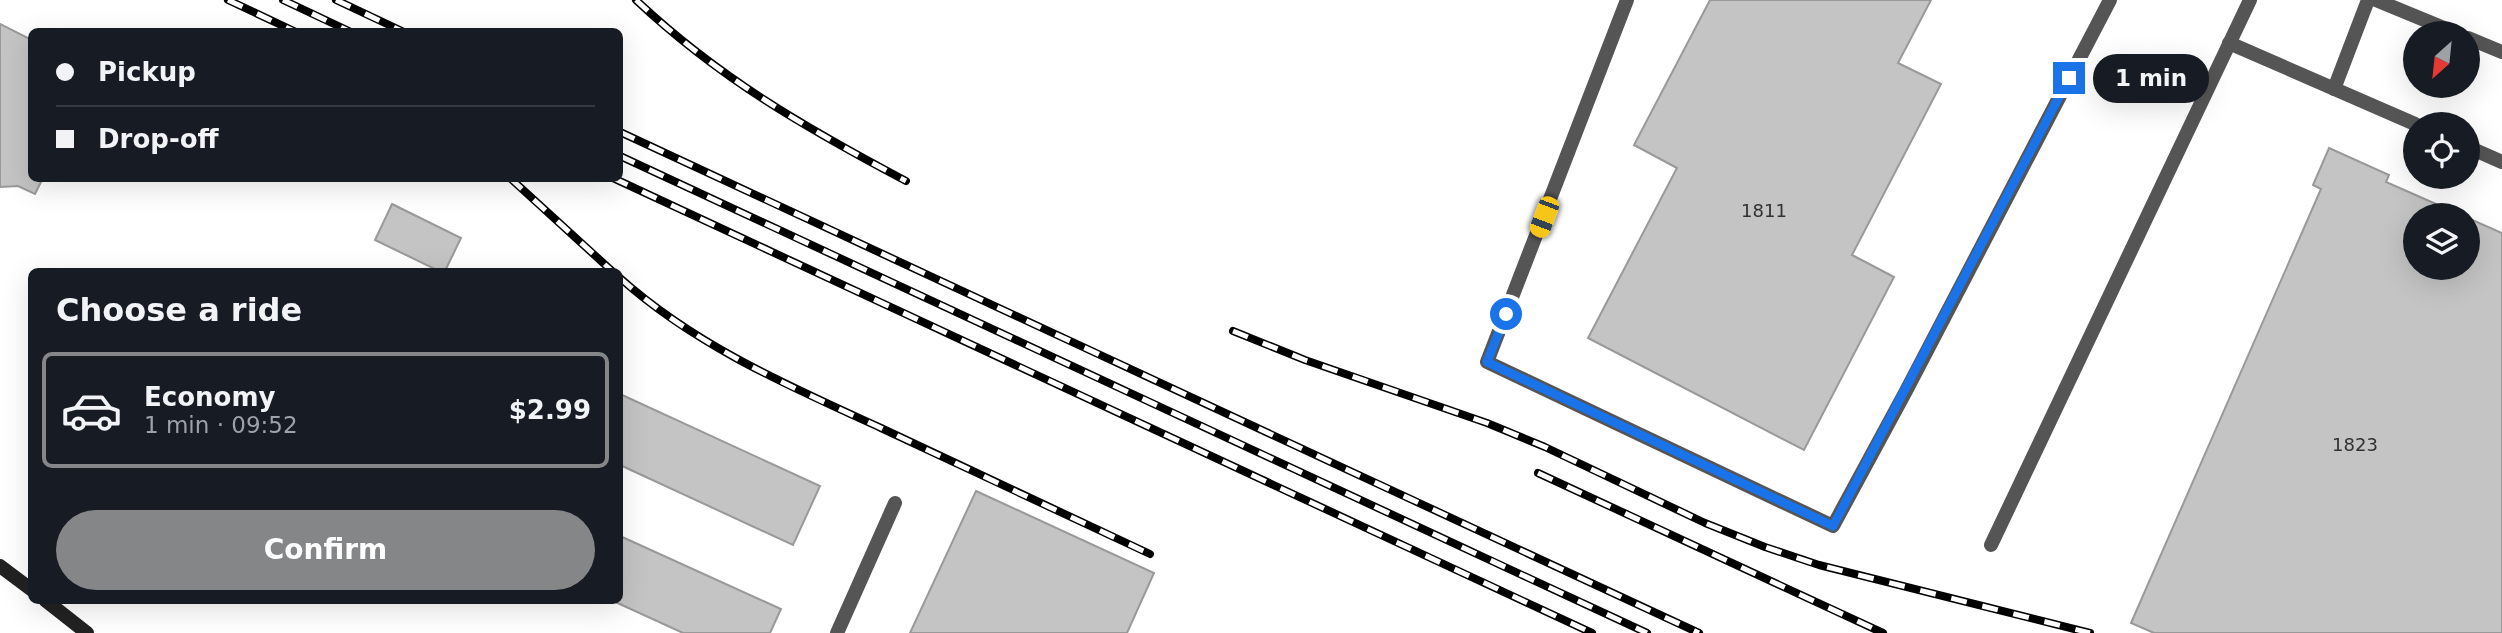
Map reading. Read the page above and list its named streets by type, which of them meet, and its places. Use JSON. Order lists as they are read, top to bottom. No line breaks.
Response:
{"house_numbers":["1811","1823"],"north":"bottom left","page":{"banner":["Pickup","Drop-off"],"bubble":"1 min","heading":"Choose a ride","list":[{"name":"Economy","note":"1 min · 09:52","value":"$2.99"}],"buttons":"Confirm"}}
